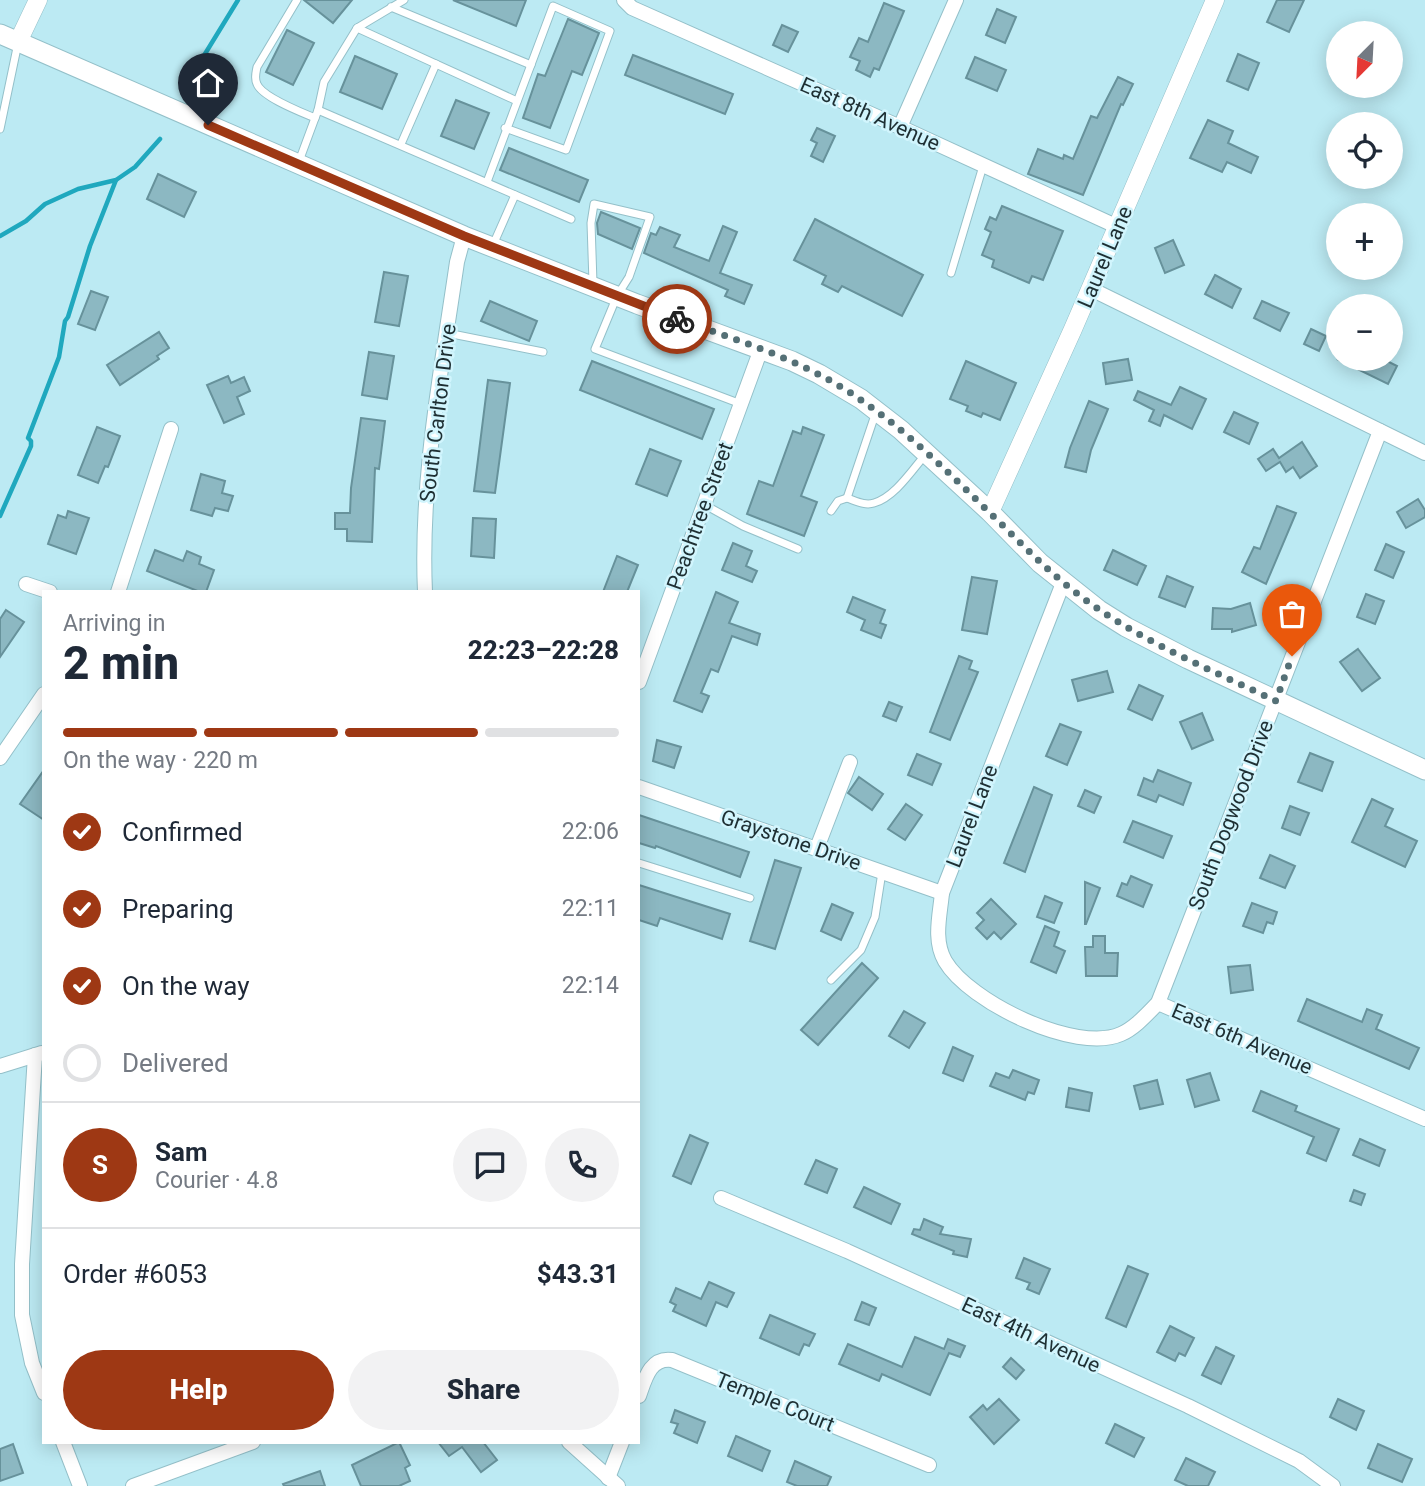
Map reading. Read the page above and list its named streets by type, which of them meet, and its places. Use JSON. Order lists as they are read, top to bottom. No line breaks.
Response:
{"streets":{"street":["East 8th Avenue","Laurel Lane","South Carlton Drive","Peachtree Street","South Dogwood Drive","Graystone Drive","East 6th Avenue","East 4th Avenue","Temple Court"]},"crossings":[["East 8th Avenue","Laurel Lane"],["Laurel Lane","Graystone Drive"],["Laurel Lane","East 6th Avenue"],["South Dogwood Drive","East 6th Avenue"],["Graystone Drive","East 6th Avenue"]],"north":"bottom left","page":{"map_buttons":["+","−"],"heading":["2 min","Arriving in","22:23–22:28"],"panel":["Sam","Courier · 4.8","Order #6053","$43.31"],"bar":"On the way · 220 m","list":[["Confirmed","22:06"],["Preparing","22:11"],["On the way","22:14"],"Delivered"],"round":"S","buttons":["Help","Share"]}}
